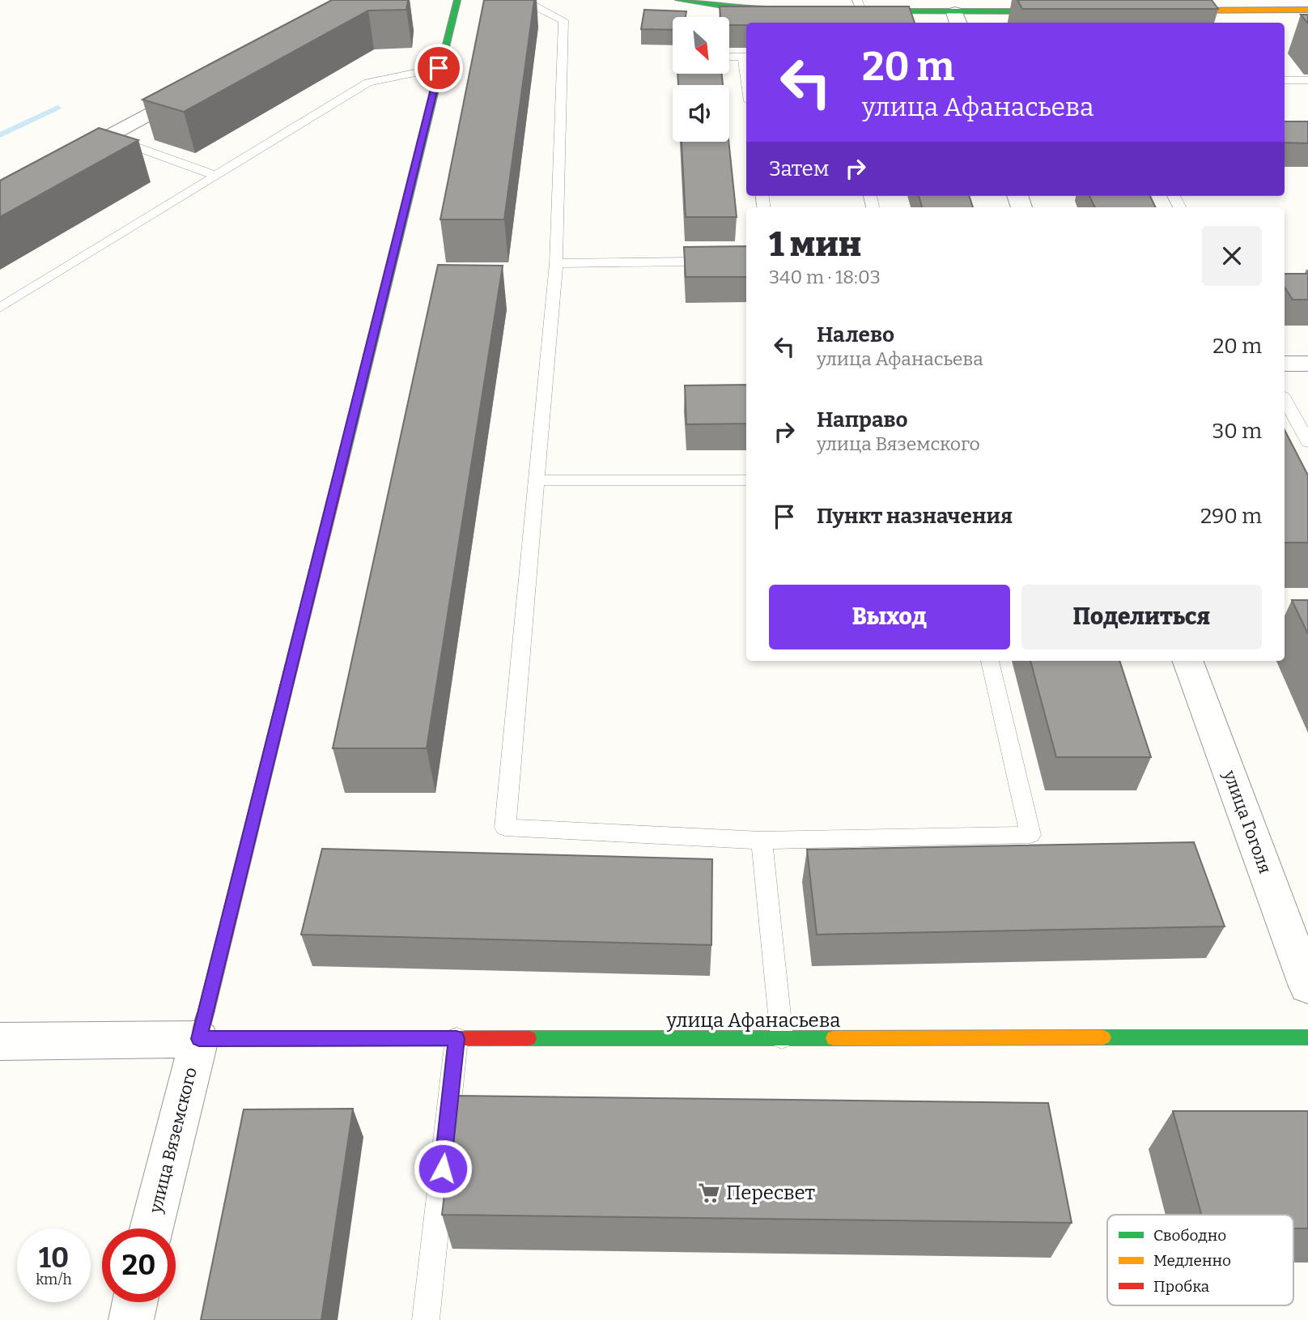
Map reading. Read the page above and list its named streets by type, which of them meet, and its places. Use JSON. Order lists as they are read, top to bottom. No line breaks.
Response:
{"streets":{"street":["улица Гоголя","улица Афанасьева","улица Вяземского"]},"crossings":[["улица Афанасьева","улица Вяземского"]],"places":{"supermarket":["Пересвет"]},"legend":["Свободно","Медленно","Пробка"],"north":"bottom right","page":{"turn":["20 m","улица Афанасьева"],"then":"Затем","heading":["1 мин","340 m · 18:03"],"list":[{"name":"Налево","note":"улица Афанасьева","value":"20 m"},{"name":"Направо","note":"улица Вяземского","value":"30 m"},{"name":"Пункт назначения","value":"290 m"}],"buttons":["Выход","Поделиться"],"speed":"10 km/h","limit":"20"}}
